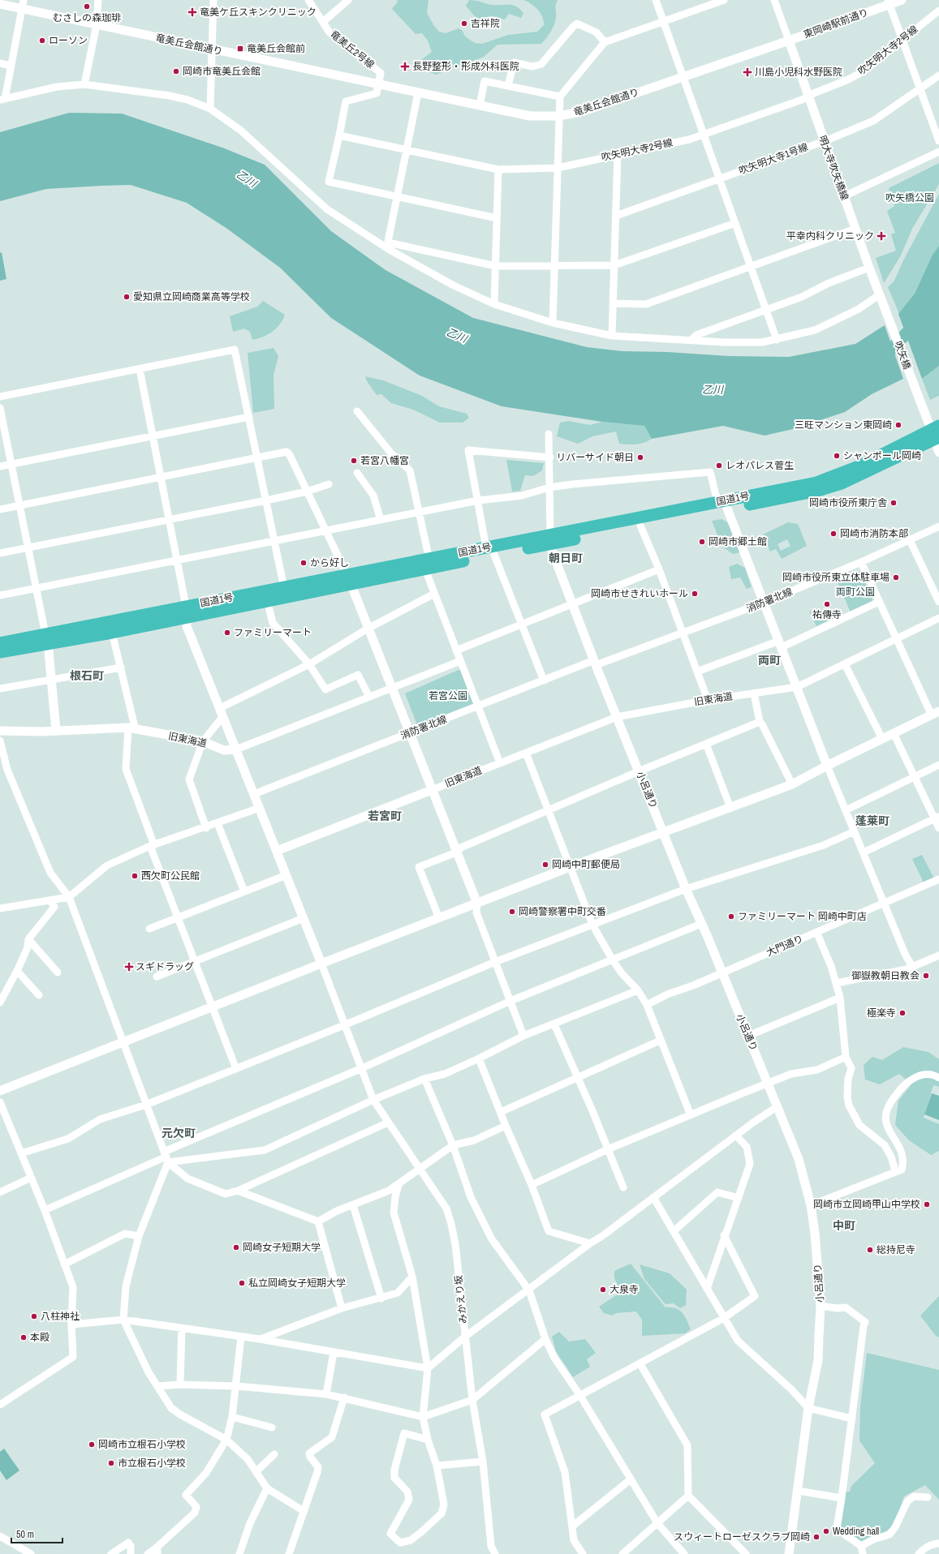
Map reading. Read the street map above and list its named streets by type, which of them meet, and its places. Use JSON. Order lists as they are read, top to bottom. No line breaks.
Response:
{"streets":{"highway":["国道1号"],"street":["東岡崎駅前通り","竜美丘会館通り","竜美丘2号線","吹矢明大寺2号線","吹矢明大寺1号線","明大寺吹矢橋線","吹矢橋","消防署北線","旧東海道","小呂通り","大門通り","みかえり坂"]},"crossings":[["東岡崎駅前通り","竜美丘会館通り"],["東岡崎駅前通り","明大寺吹矢橋線"],["竜美丘会館通り","竜美丘2号線"],["竜美丘会館通り","明大寺吹矢橋線"],["吹矢明大寺2号線","明大寺吹矢橋線"],["吹矢明大寺1号線","明大寺吹矢橋線"],["明大寺吹矢橋線","吹矢橋"],["吹矢橋","国道1号"],["国道1号","小呂通り"],["消防署北線","小呂通り"],["旧東海道","小呂通り"],["小呂通り","大門通り"]],"districts":["朝日町","両町","根石町","若宮町","蓬莱町","元欠町","中町"],"water":["乙川"],"parks":["吹矢橋公園","両町公園","若宮公園"],"places":{"other":["むさしの森珈琲","吉祥院","ローソン","岡崎市竜美丘会館","愛知県立岡崎商業高等学校","三旺マンション東岡崎","シャンポール岡崎","リバーサイド朝日","若宮八幡宮","レオパレス菅生","岡崎市役所東庁舎","岡崎市消防本部","岡崎市郷土館","から好し","岡崎市役所東立体駐車場","岡崎市せきれいホール","祐傳寺","ファミリーマート","岡崎中町郵便局","西欠町公民館","岡崎警察署中町交番","ファミリーマート 岡崎中町店","御嶽教朝日教会","極楽寺","岡崎市立岡崎甲山中学校","岡崎女子短期大学","総持尼寺","私立岡崎女子短期大学","大泉寺","八柱神社","本殿","岡崎市立根石小学校","市立根石小学校","Wedding hall","スウィートローゼスクラブ岡崎"],"health":["竜美ケ丘スキンクリニック","長野整形・形成外科医院","川島小児科水野医院","平幸内科クリニック","スギドラッグ"],"transit":["竜美丘会館前"]},"scale_bar":"50 m"}
